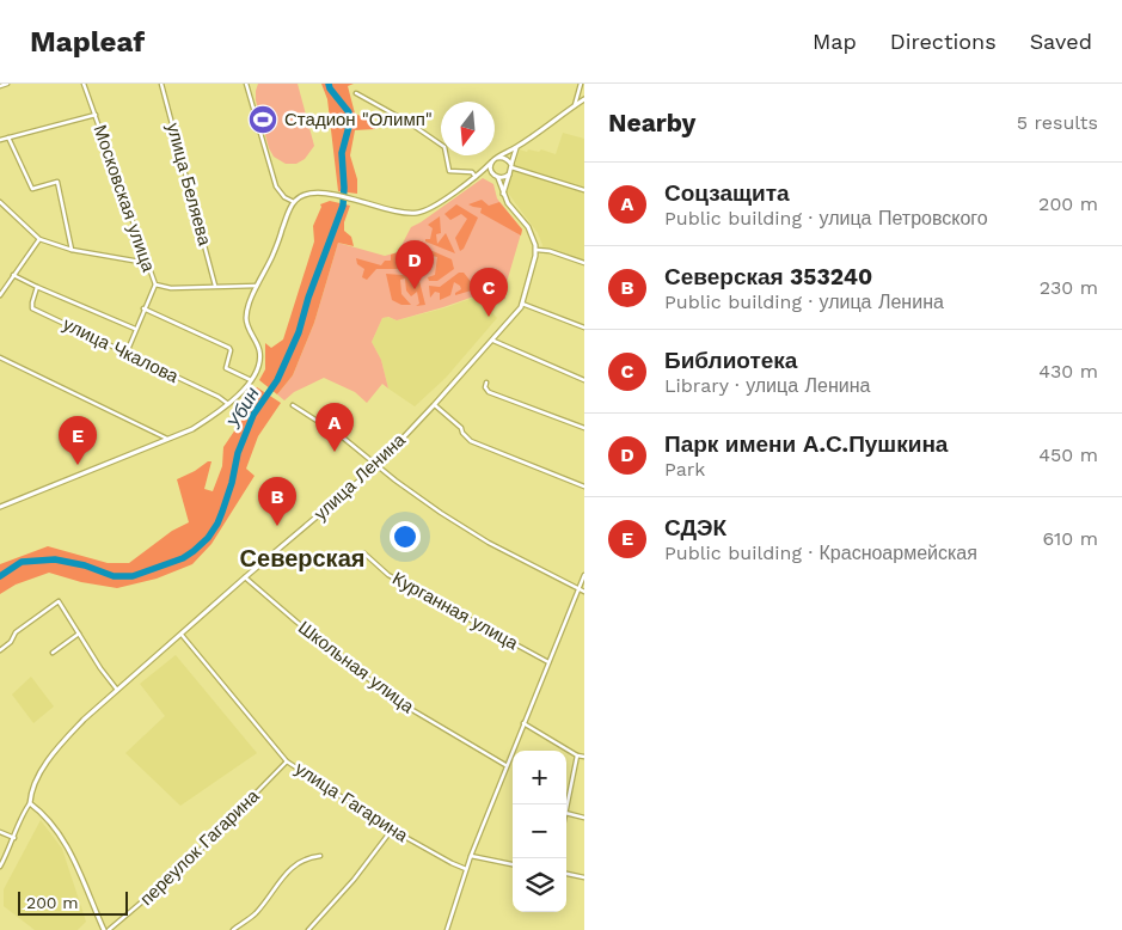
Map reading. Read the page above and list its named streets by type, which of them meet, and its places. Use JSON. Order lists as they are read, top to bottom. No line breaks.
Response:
{"streets":{"street":["улица Беляева","Московская улица","улица Чкалова","улица Ленина","Курганная улица","Школьная улица","улица Гагарина","переулок Гагарина"]},"crossings":[["улица Беляева","Московская улица"],["улица Ленина","Школьная улица"],["улица Ленина","улица Гагарина"],["улица Гагарина","переулок Гагарина"]],"districts":["Северская"],"water":["Убин"],"places":{"sports":["Стадион \"Олимп\""]},"scale_bar":"200 m","north":"bottom","page":{"header":"Mapleaf","nav":["Map","Directions","Saved"],"heading":["Nearby","5 results"],"list":[{"mark":"A","name":"Соцзащита","note":"Public building · улица Петровского","value":"200 m"},{"mark":"B","name":"Северская 353240","note":"Public building · улица Ленина","value":"230 m"},{"mark":"C","name":"Библиотека","note":"Library · улица Ленина","value":"430 m"},{"mark":"D","name":"Парк имени А.С.Пушкина","note":"Park","value":"450 m"},{"mark":"E","name":"СДЭК","note":"Public building · Красноармейская","value":"610 m"}],"pins":["D","C","A","E","B"],"map_buttons":["+","−"],"scale":"200 m"}}
